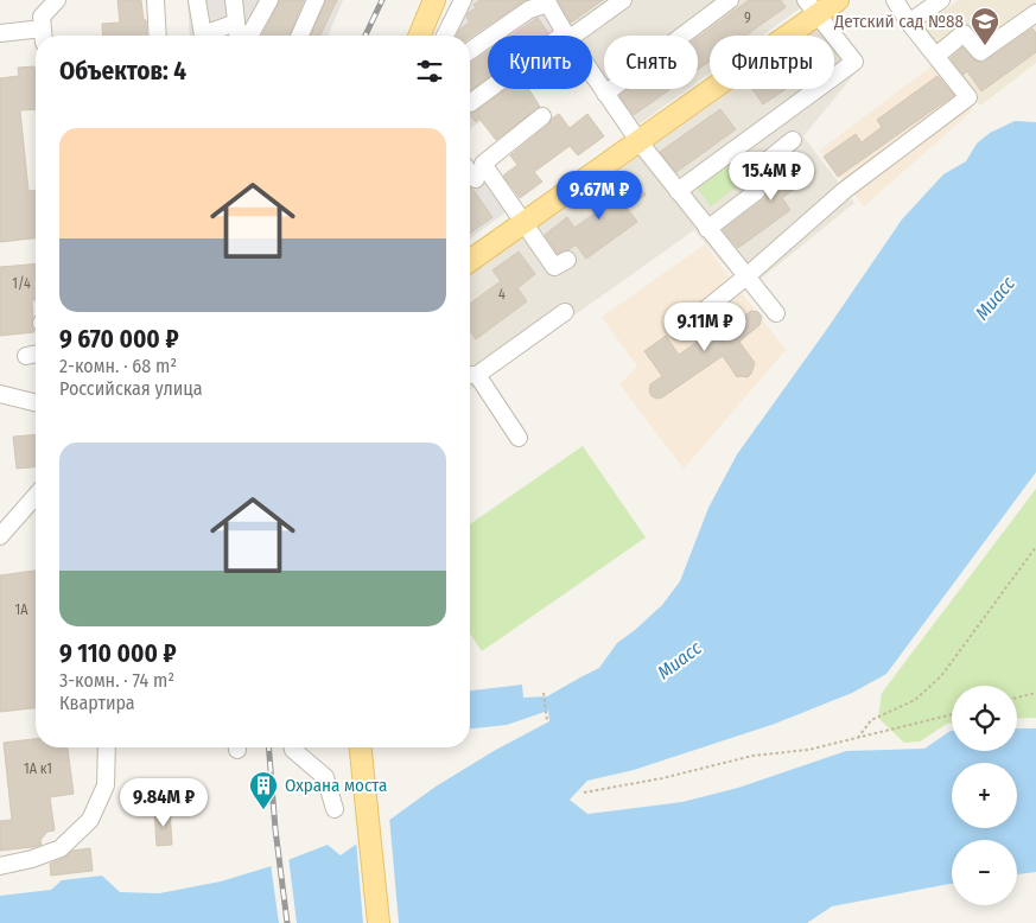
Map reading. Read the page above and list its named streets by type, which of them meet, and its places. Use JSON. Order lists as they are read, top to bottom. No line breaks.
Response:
{"water":["Миасс"],"places":{"school or university":["Детский сад №88"],"building":["Охрана моста"]},"house_numbers":["9","1/4","4","1А","1А к1"],"page":{"chip":["Купить","Снять","Фильтры"],"heading":"Объектов: 4","list":[{"name":"9 670 000 ₽","note":"2-комн. · 68 m² · Российская улица"},{"name":"9 110 000 ₽","note":"3-комн. · 74 m² · Квартира"}],"price":["15.4M ₽","9.67M ₽","9.11M ₽","9.84M ₽"],"map_buttons":["+","−"]}}
